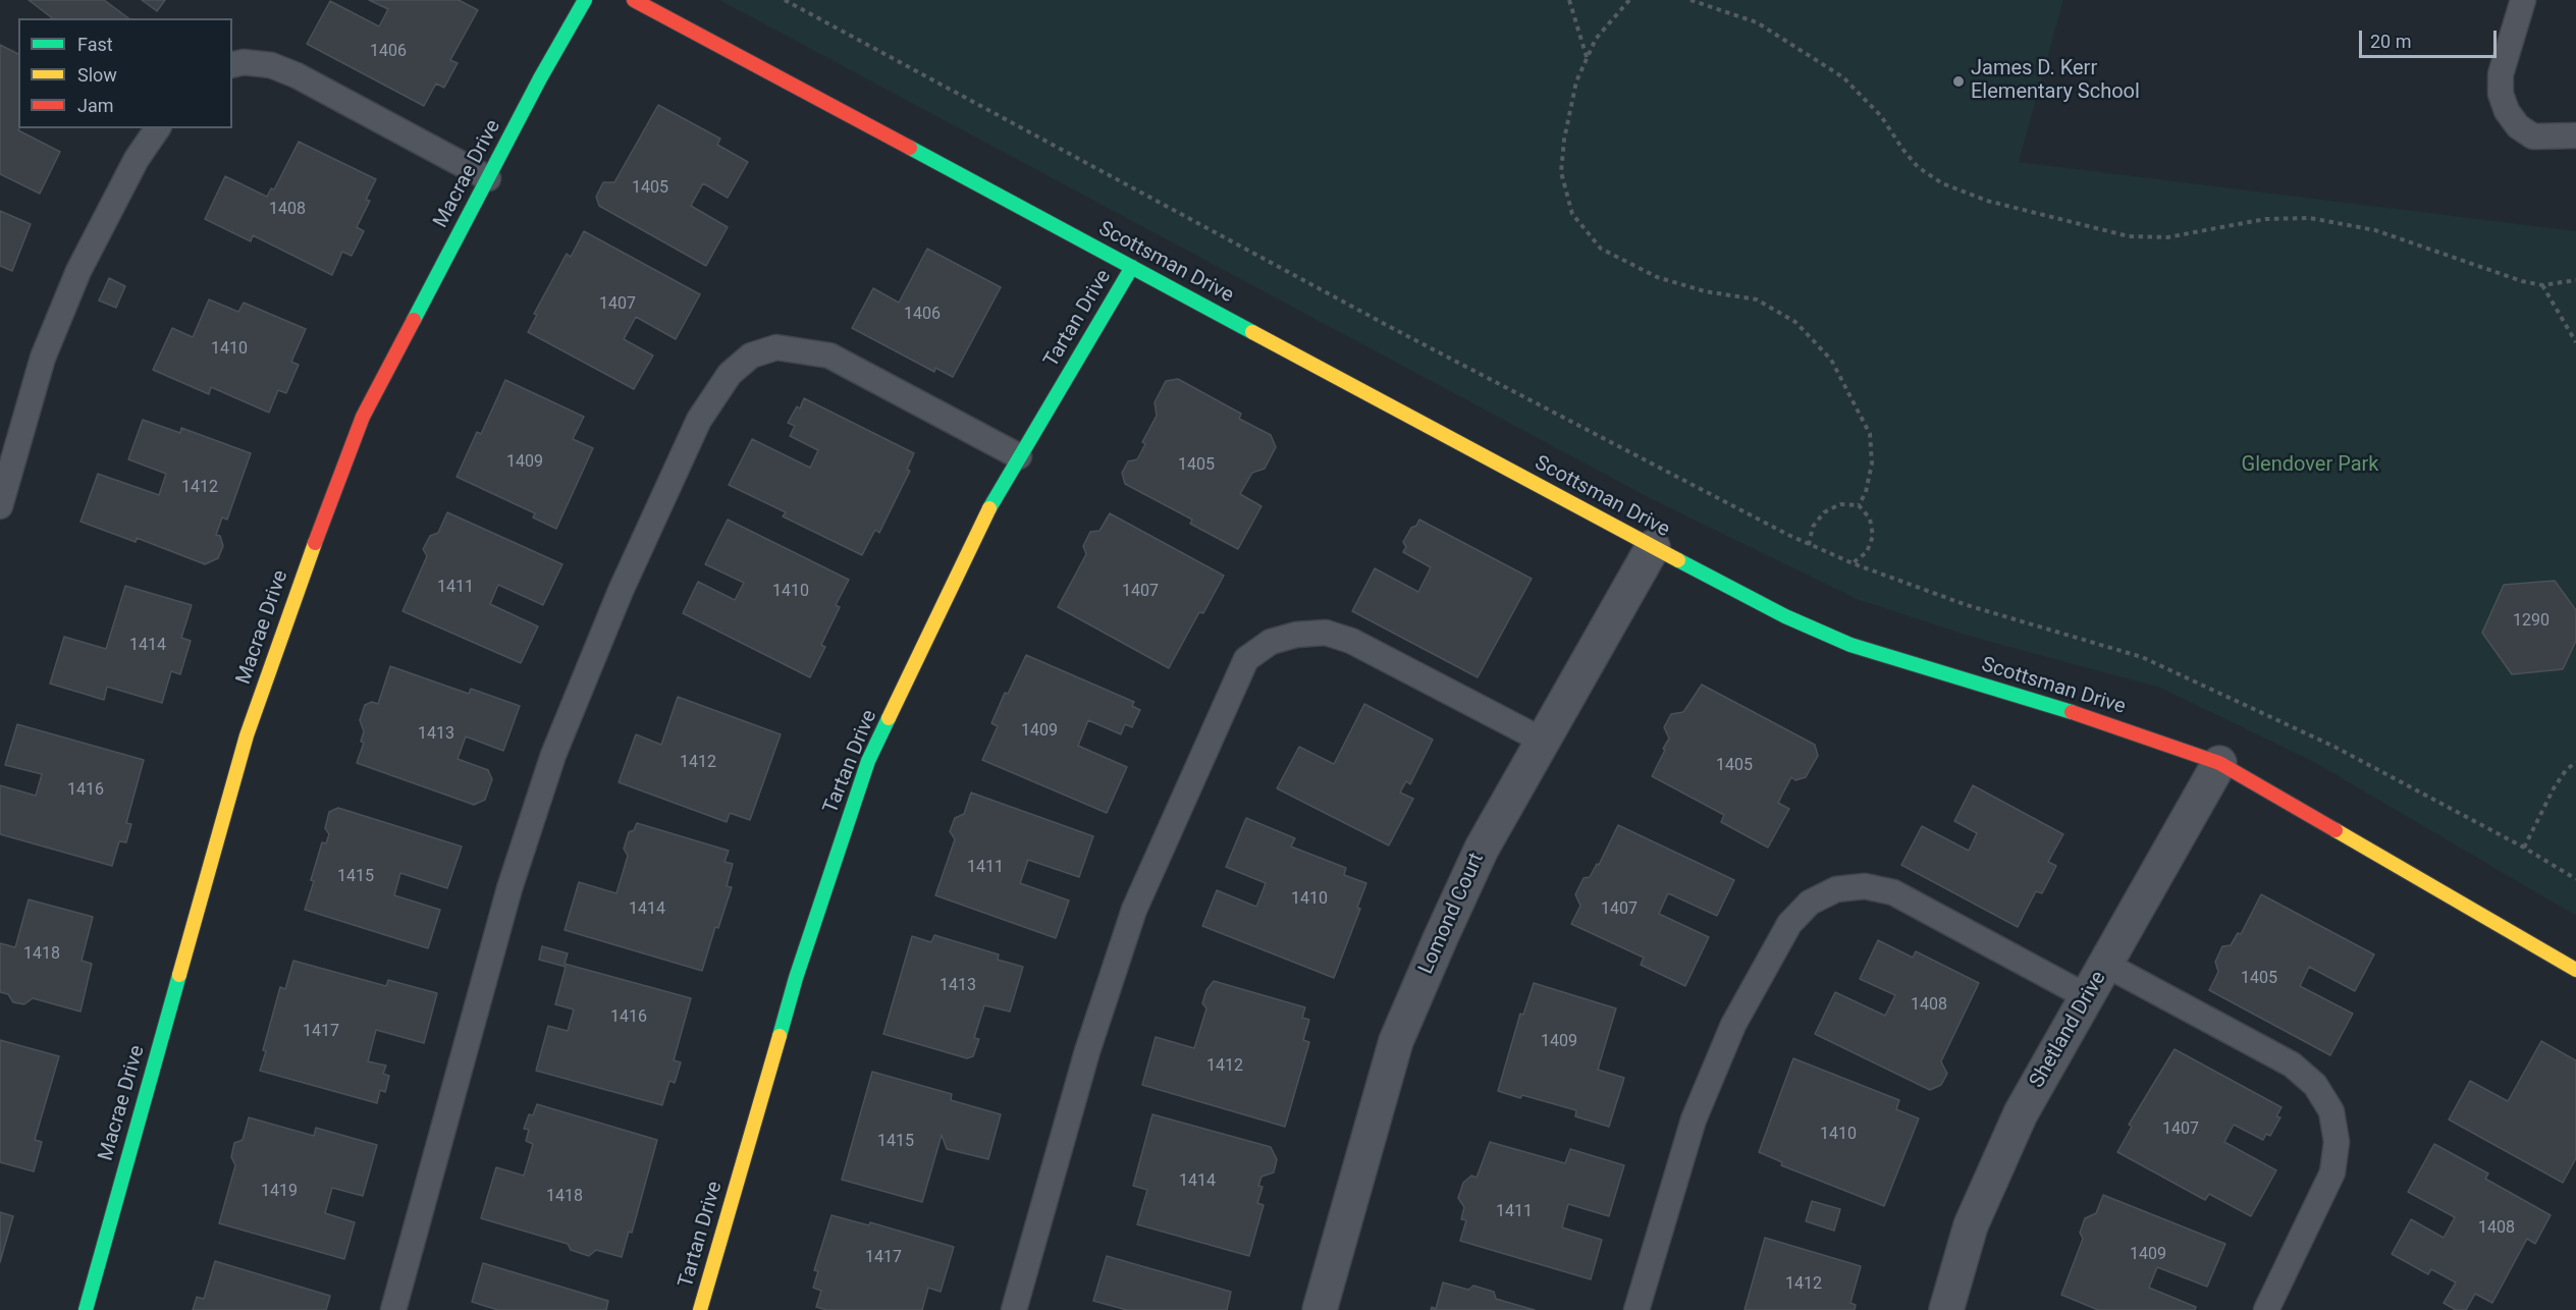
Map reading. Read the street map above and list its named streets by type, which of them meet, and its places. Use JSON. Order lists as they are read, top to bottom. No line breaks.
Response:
{"streets":{"street":["Macrae Drive","Scottsman Drive","Tartan Drive","Lomond Court","Shetland Drive"]},"crossings":[["Scottsman Drive","Tartan Drive"],["Scottsman Drive","Lomond Court"],["Scottsman Drive","Shetland Drive"]],"parks":["Glendover Park"],"places":["James D. Kerr Elementary School"],"house_numbers":["1406","1405","1408","1407","1406","1410","1409","1405","1412","1411","1410","1407","1290","1414","1409","1413","1412","1405","1416","1411","1415","1410","1414","1407","1418","1405","1413","1408","1416","1417","1409","1412","1407","1410","1415","1414","1419","1418","1411","1408","1409","1417","1412"],"legend":["Fast","Slow","Jam"],"scale_bar":"20 m"}
